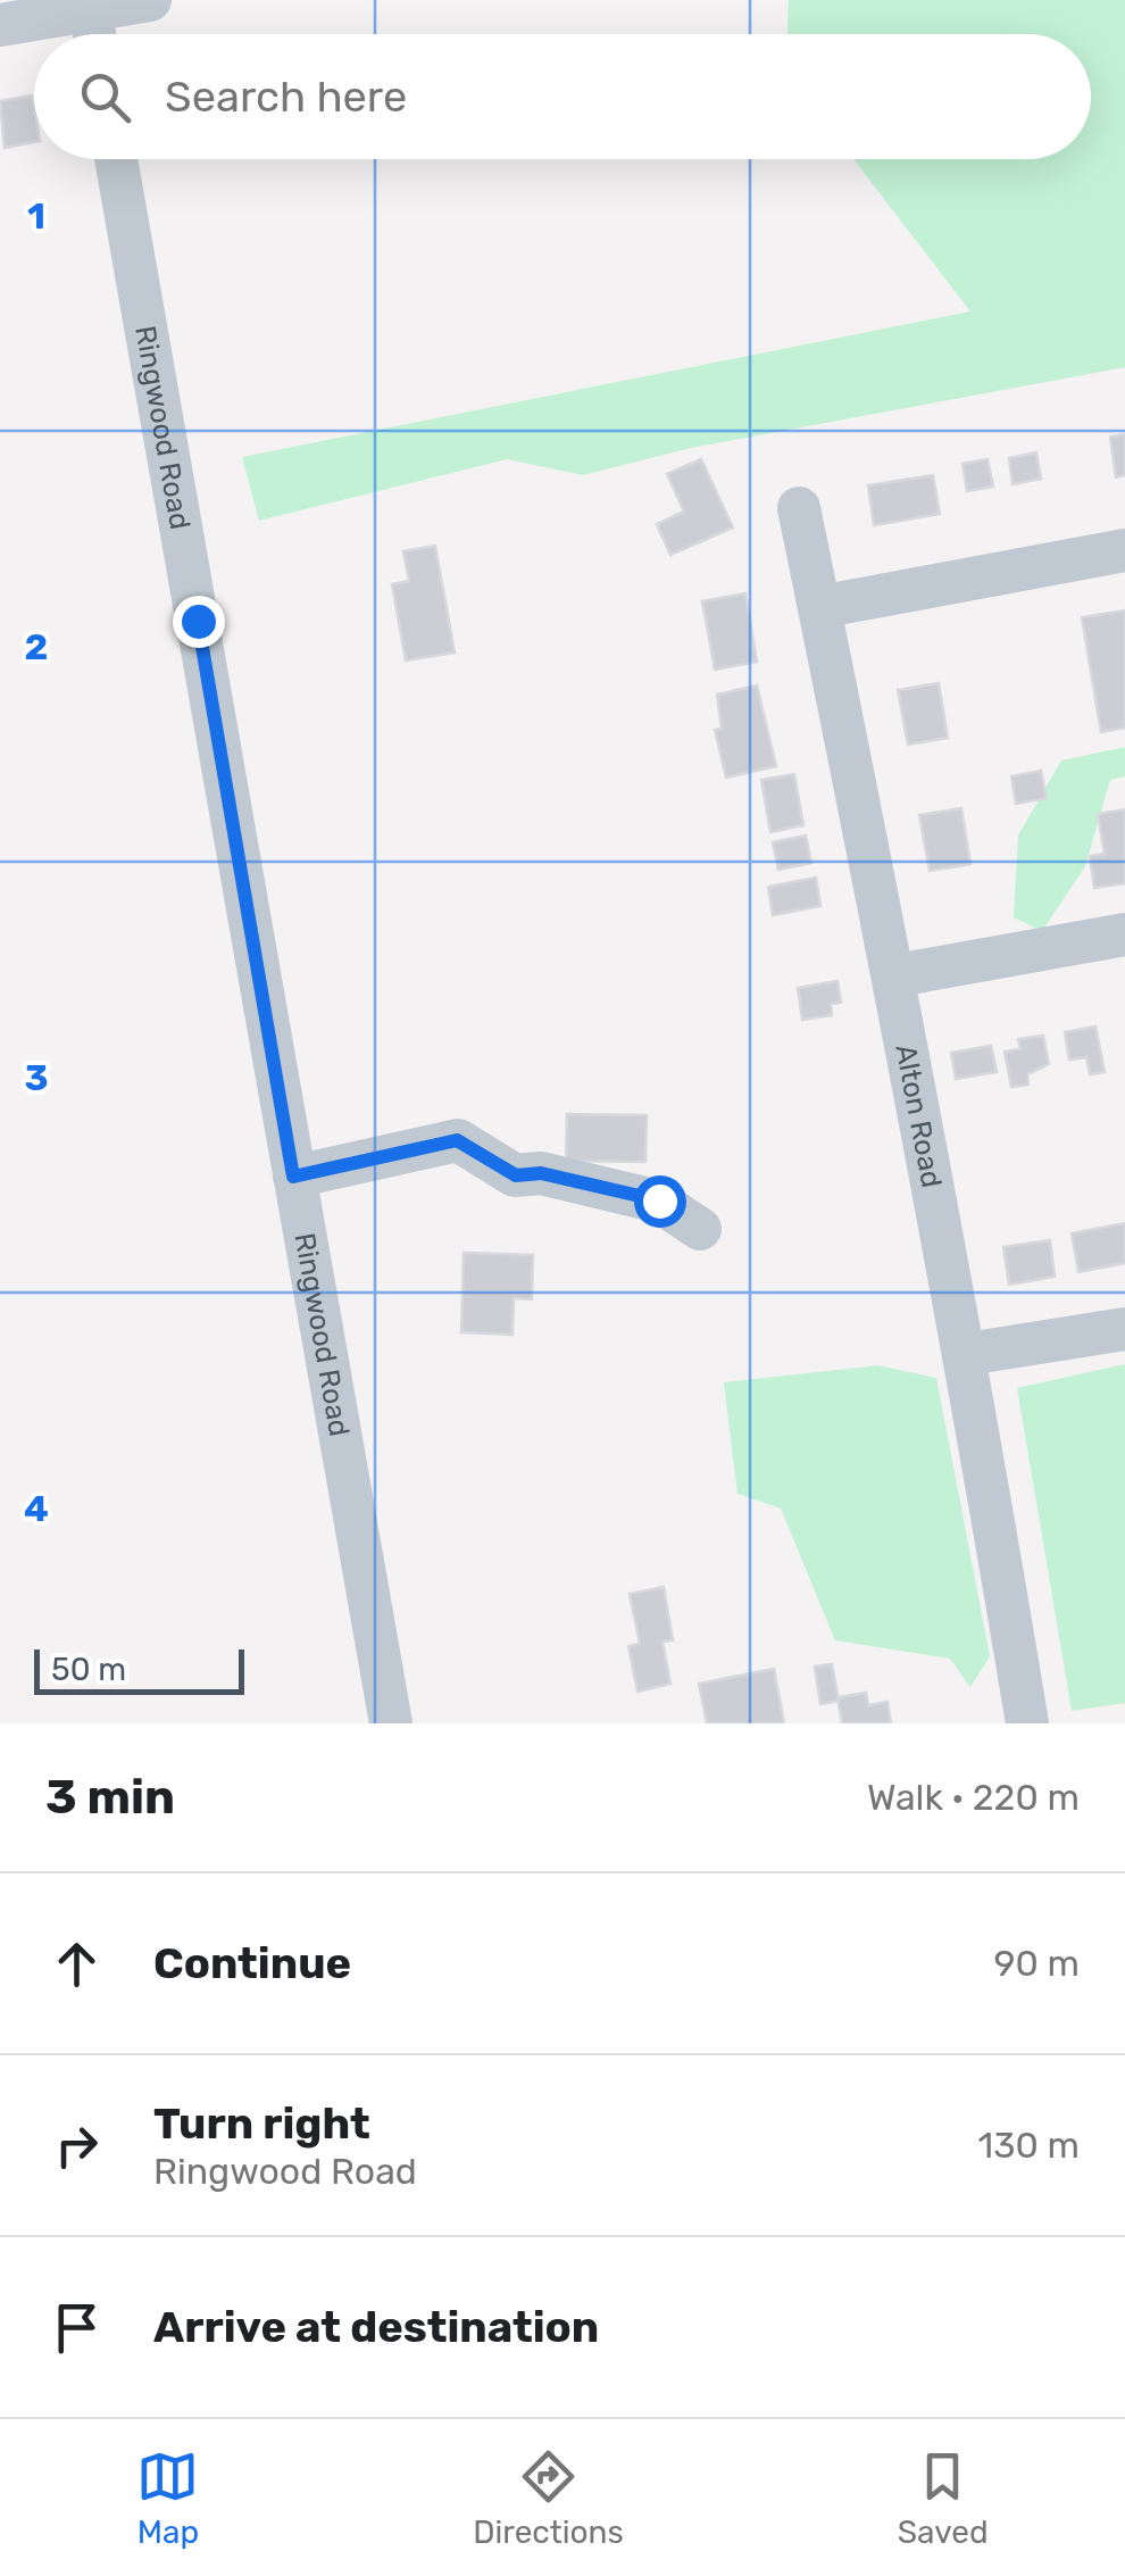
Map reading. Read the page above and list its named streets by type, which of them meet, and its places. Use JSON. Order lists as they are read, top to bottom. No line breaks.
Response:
{"streets":{"street":["Ringwood Road","Alton Road"]},"scale_bar":"50 m","page":{"search":"Search here","scale":"50 m","heading":["3 min","Walk · 220 m"],"list":[["Continue","90 m"],["Turn right","Ringwood Road","130 m"],"Arrive at destination"],"nav":["Map","Directions","Saved"]},"grid":{"rows":["1","2","3","4"]}}
